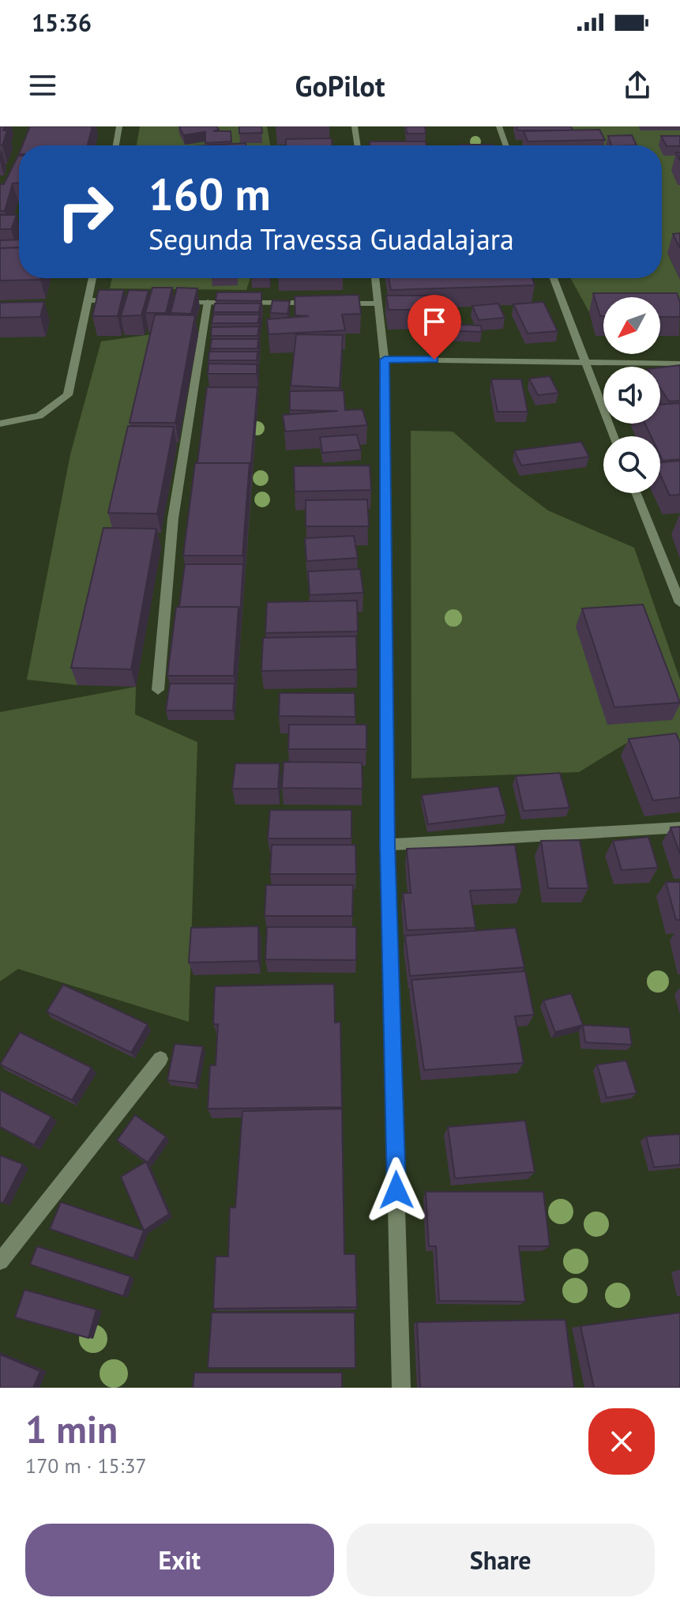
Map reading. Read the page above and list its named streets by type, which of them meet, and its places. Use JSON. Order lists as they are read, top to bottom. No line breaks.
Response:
{"north":"bottom left","page":{"status":"15:36","header":"GoPilot","turn":["160 m","Segunda Travessa Guadalajara"],"heading":["1 min","170 m · 15:37"],"buttons":["Exit","Share"]}}
